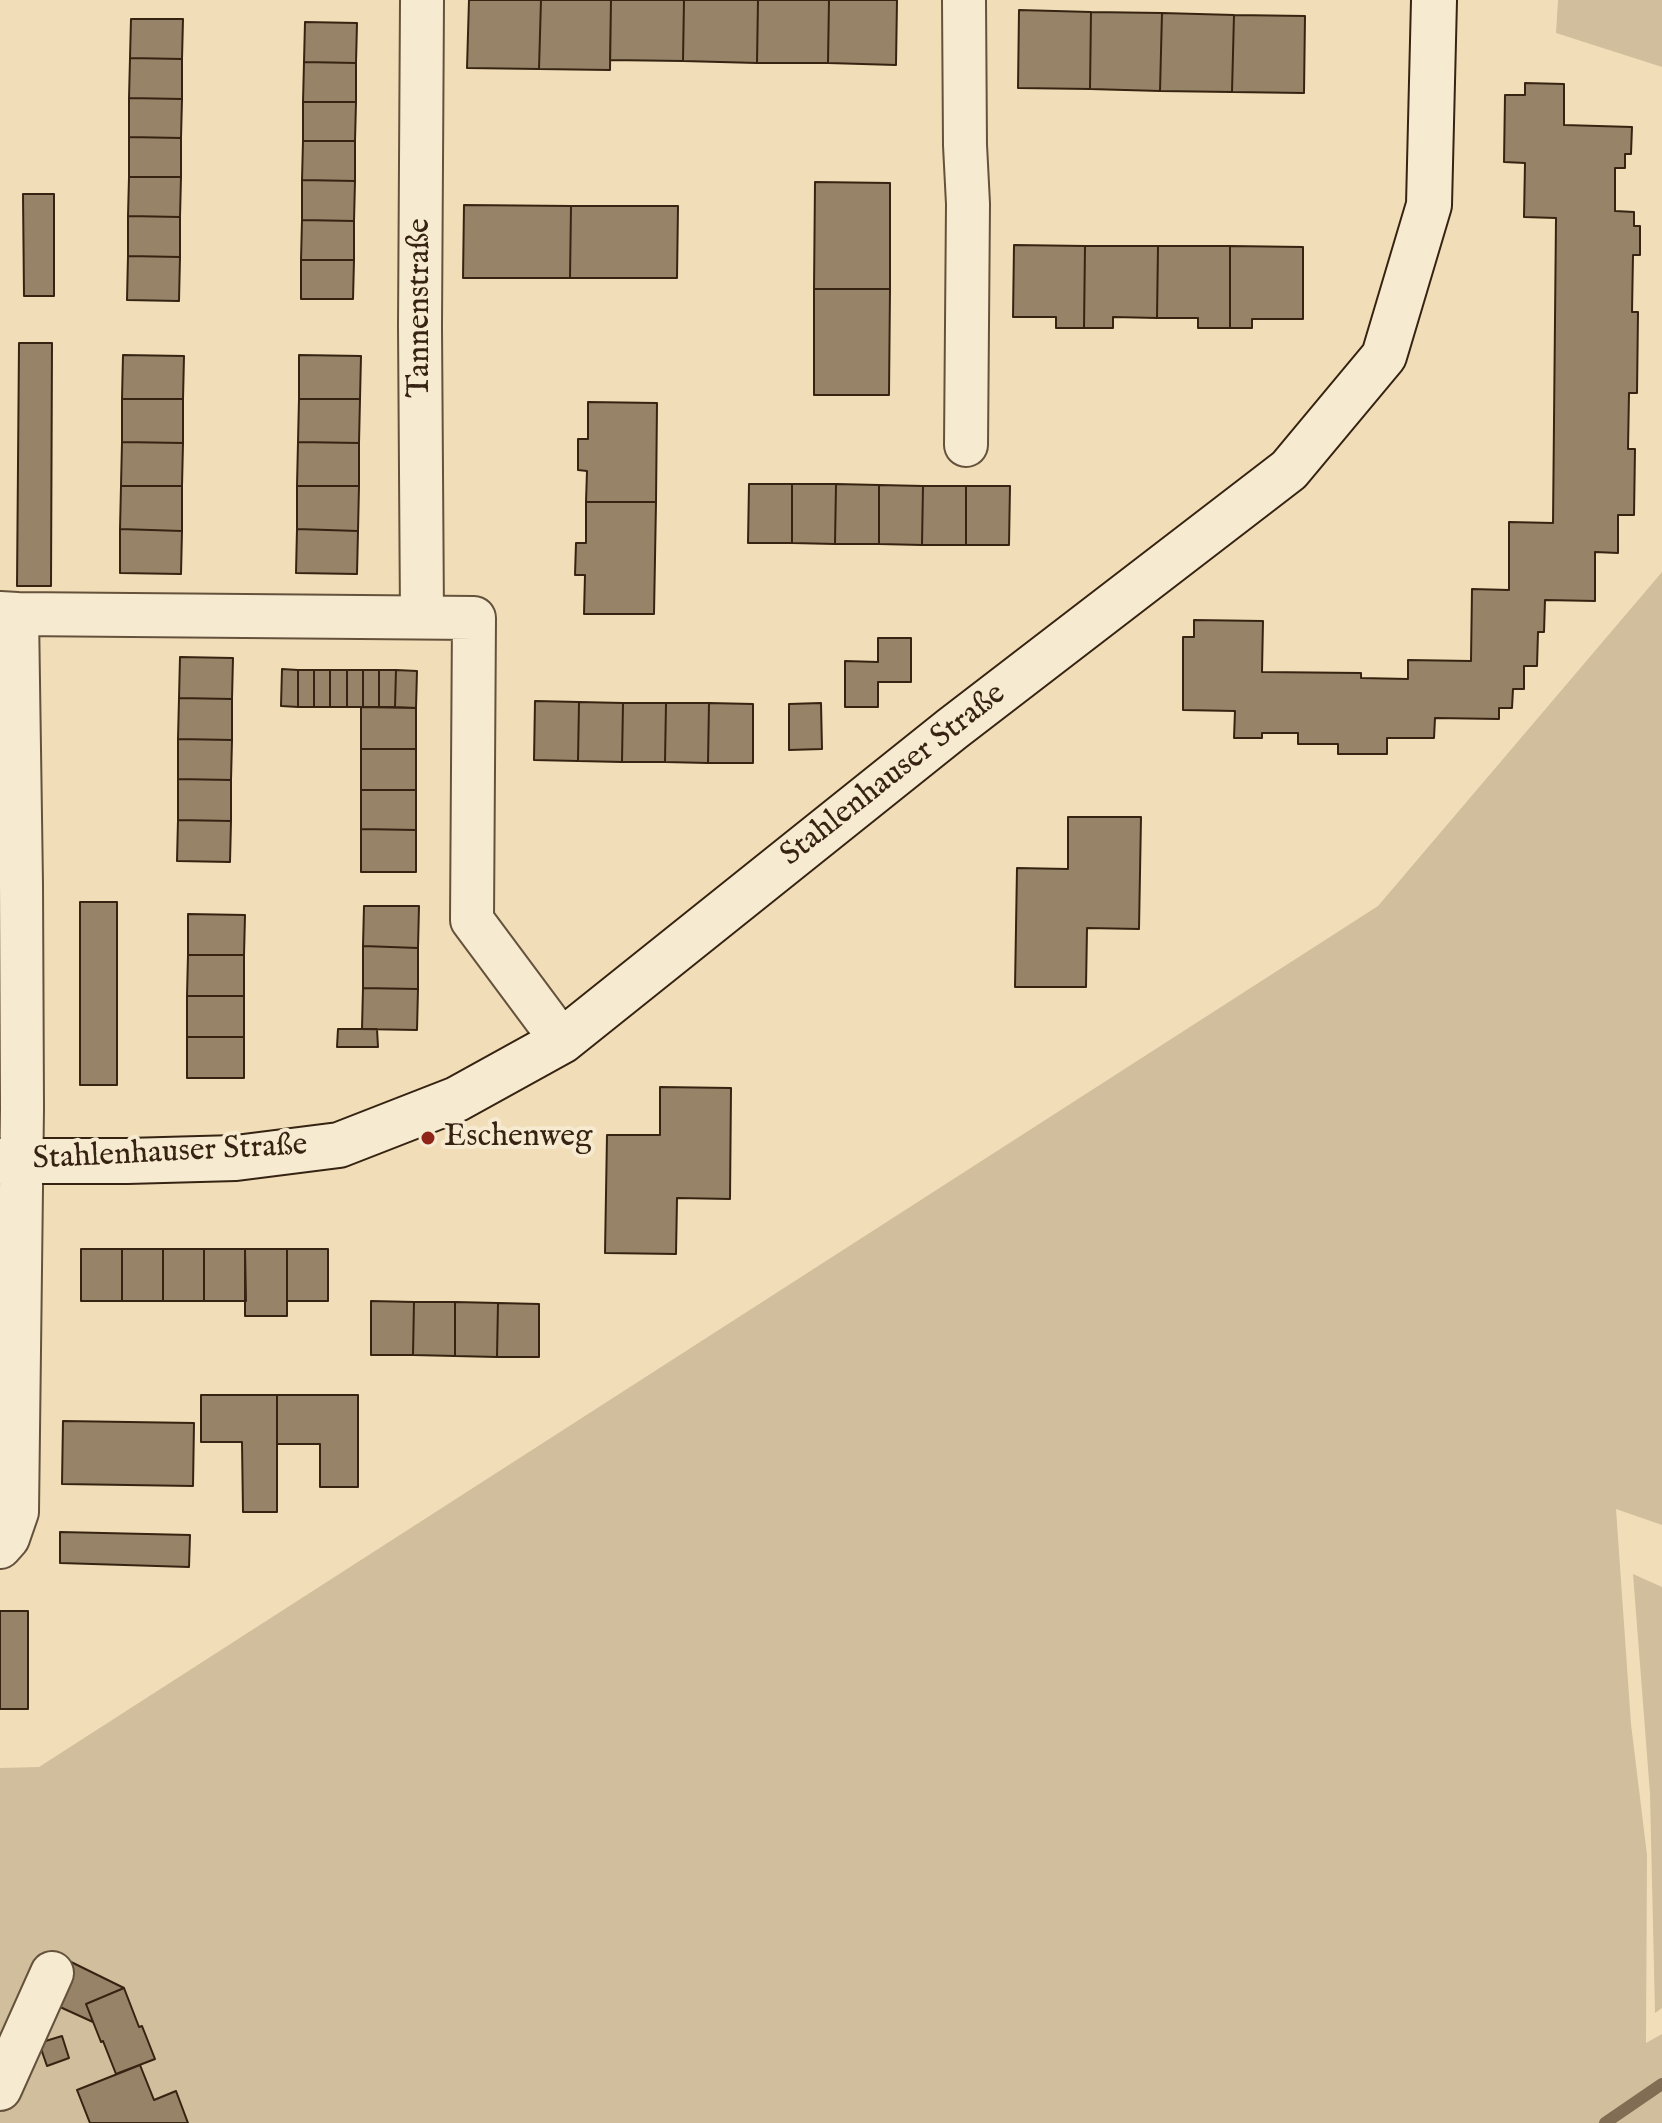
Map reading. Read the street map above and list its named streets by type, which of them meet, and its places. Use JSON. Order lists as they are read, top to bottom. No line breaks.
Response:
{"streets":{"street":["Tannenstraße","Stahlenhauser Straße"]},"places":["Eschenweg"]}
